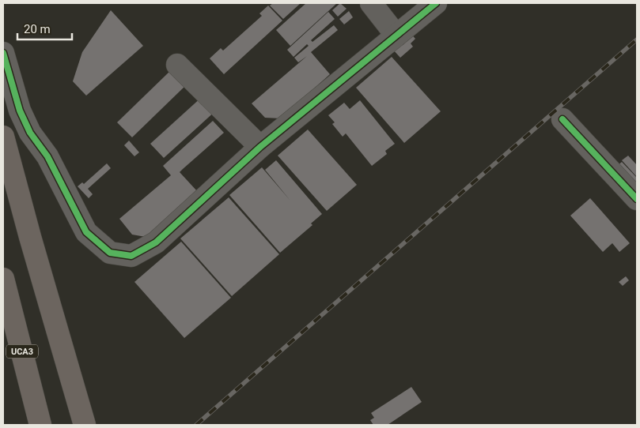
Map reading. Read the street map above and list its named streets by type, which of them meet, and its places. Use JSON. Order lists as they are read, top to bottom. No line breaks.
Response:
{"streets":{"main road":["UCA3"]},"scale_bar":"20 m"}
